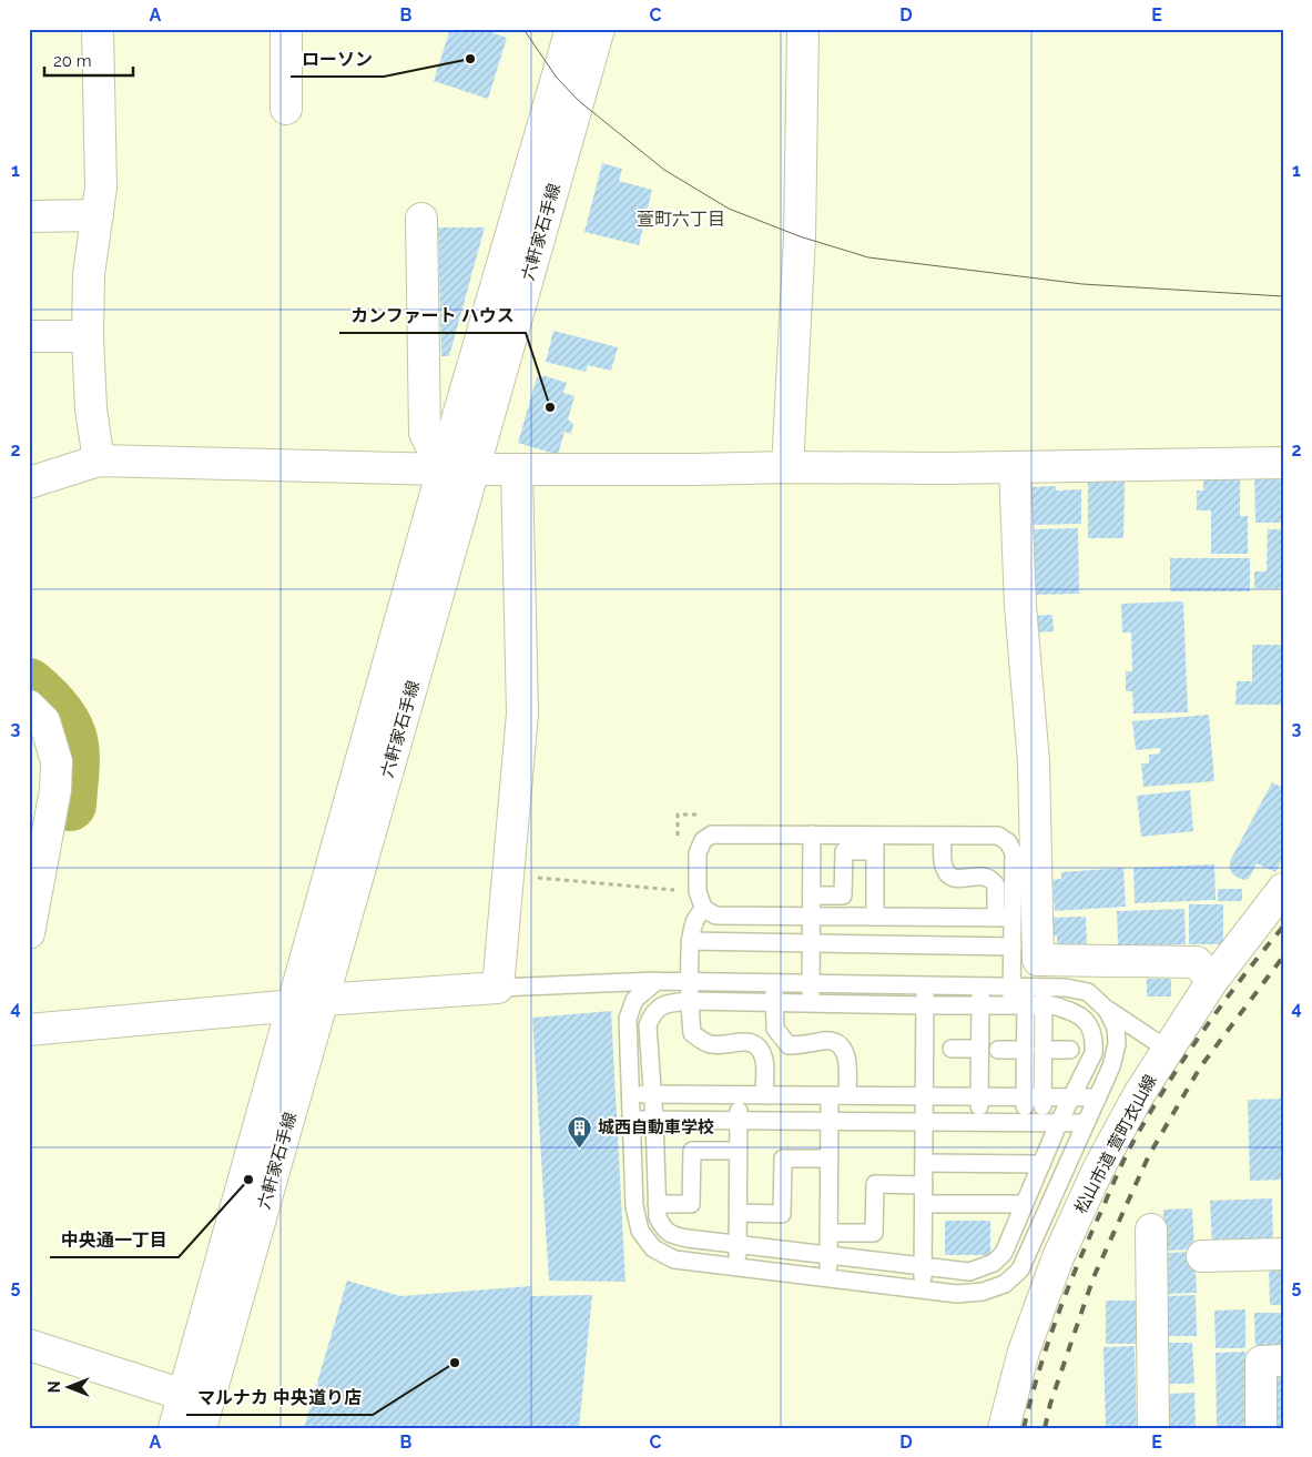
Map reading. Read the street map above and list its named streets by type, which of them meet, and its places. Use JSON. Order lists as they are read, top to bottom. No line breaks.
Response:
{"streets":{"street":["六軒家石手線","松山市道 萱町衣山線"]},"districts":["萱町六丁目"],"places":{"other":["ローソン","カンファート ハウス","中央通一丁目","マルナカ 中央道り店"],"building":["城西自動車学校"]},"scale_bar":"20 m","north":"left","grid":{"columns":["A","B","C","D","E"],"rows":["1","2","3","4","5"]}}
